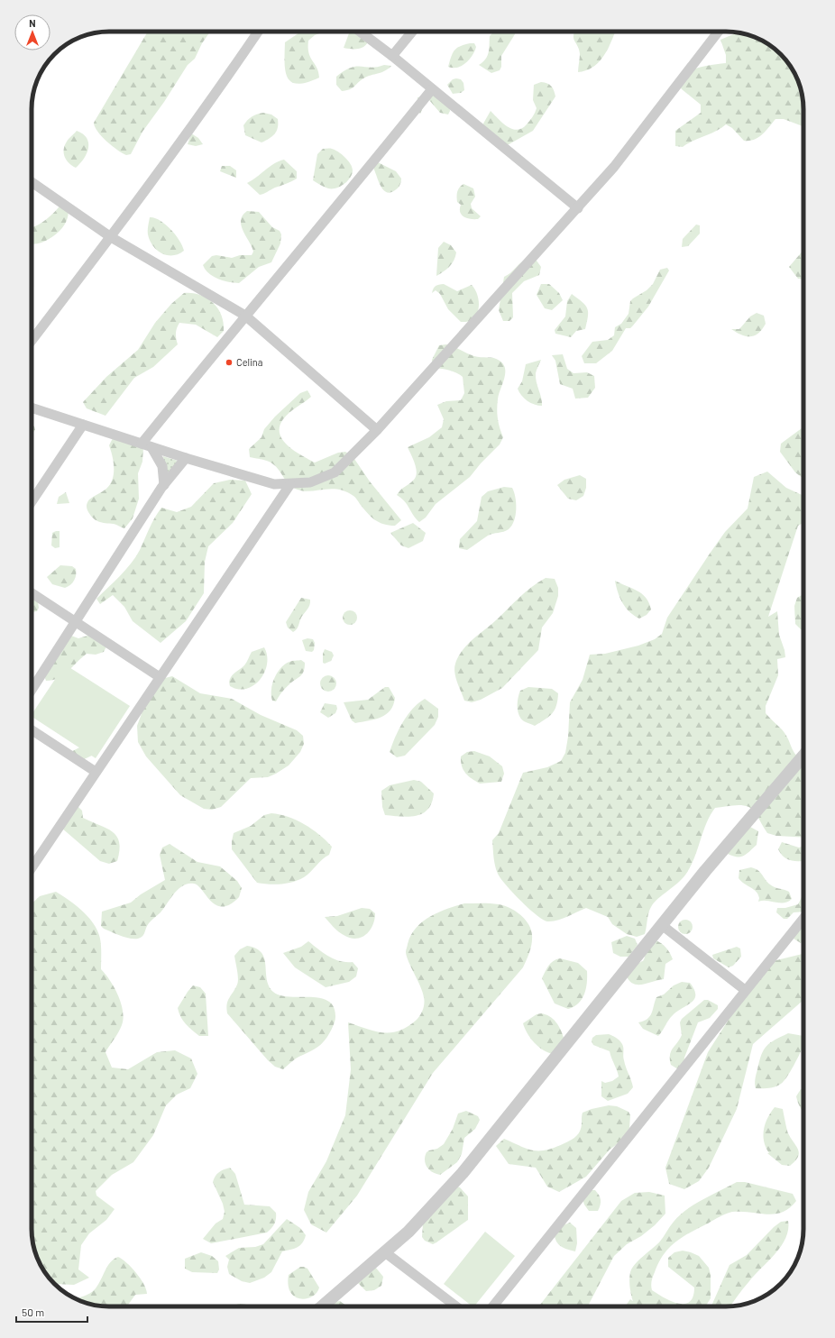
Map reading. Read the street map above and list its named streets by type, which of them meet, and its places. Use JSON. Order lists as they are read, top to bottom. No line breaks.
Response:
{"places":["Celina"],"scale_bar":"50 m","north":"top"}
